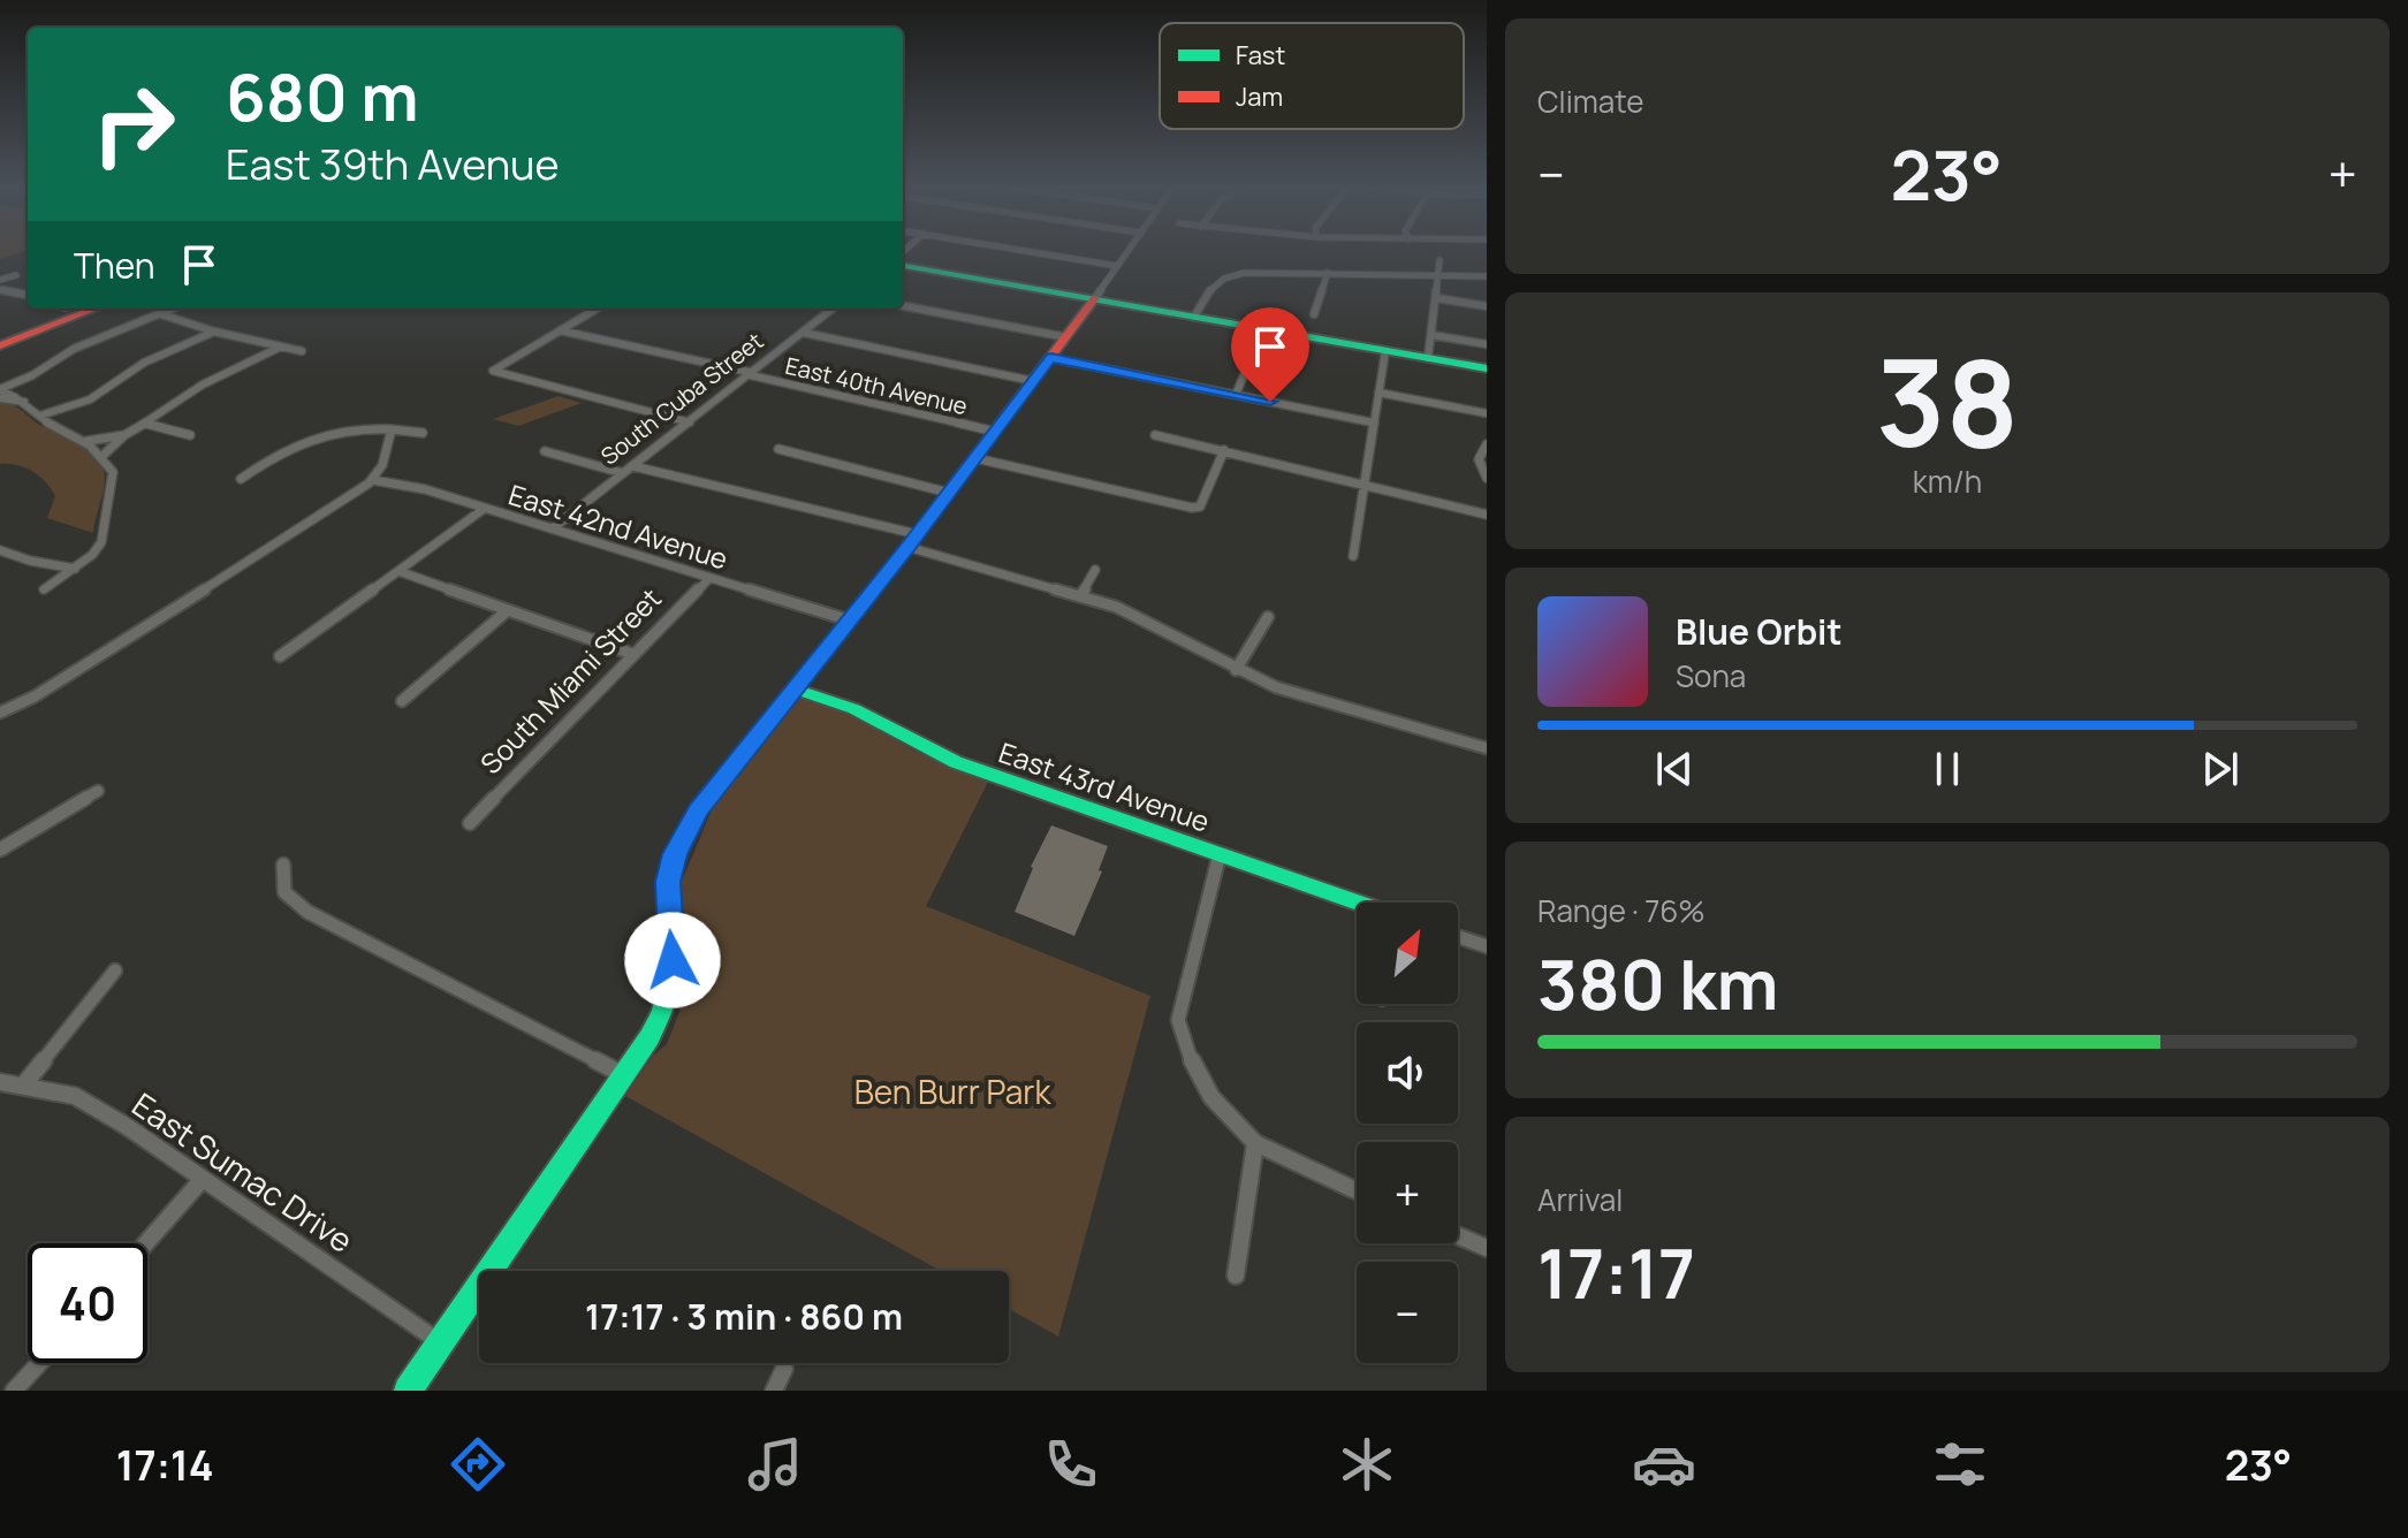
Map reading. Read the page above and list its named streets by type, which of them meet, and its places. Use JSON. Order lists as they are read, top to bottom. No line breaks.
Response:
{"streets":{"street":["East 40th Avenue","South Cuba Street","East 42nd Avenue","South Miami Street","East 43rd Avenue","East Sumac Drive"]},"crossings":[["East 40th Avenue","South Cuba Street"],["South Cuba Street","East 42nd Avenue"],["East 42nd Avenue","South Miami Street"]],"parks":["Ben Burr Park"],"legend":["Fast","Jam"],"north":"top right","page":{"tile":["Climate",["38","km/h"],["Range · 76%","380 km"],["Arrival","17:17"]],"turn":["680 m","East 39th Avenue"],"heat":["−","23°","+"],"then":"Then","song":["Blue Orbit","Sona"],"map_buttons":["+","−"],"limit":"40","trip":"17:17 · 3 min · 860 m","tabs":["17:14","23°"]}}
